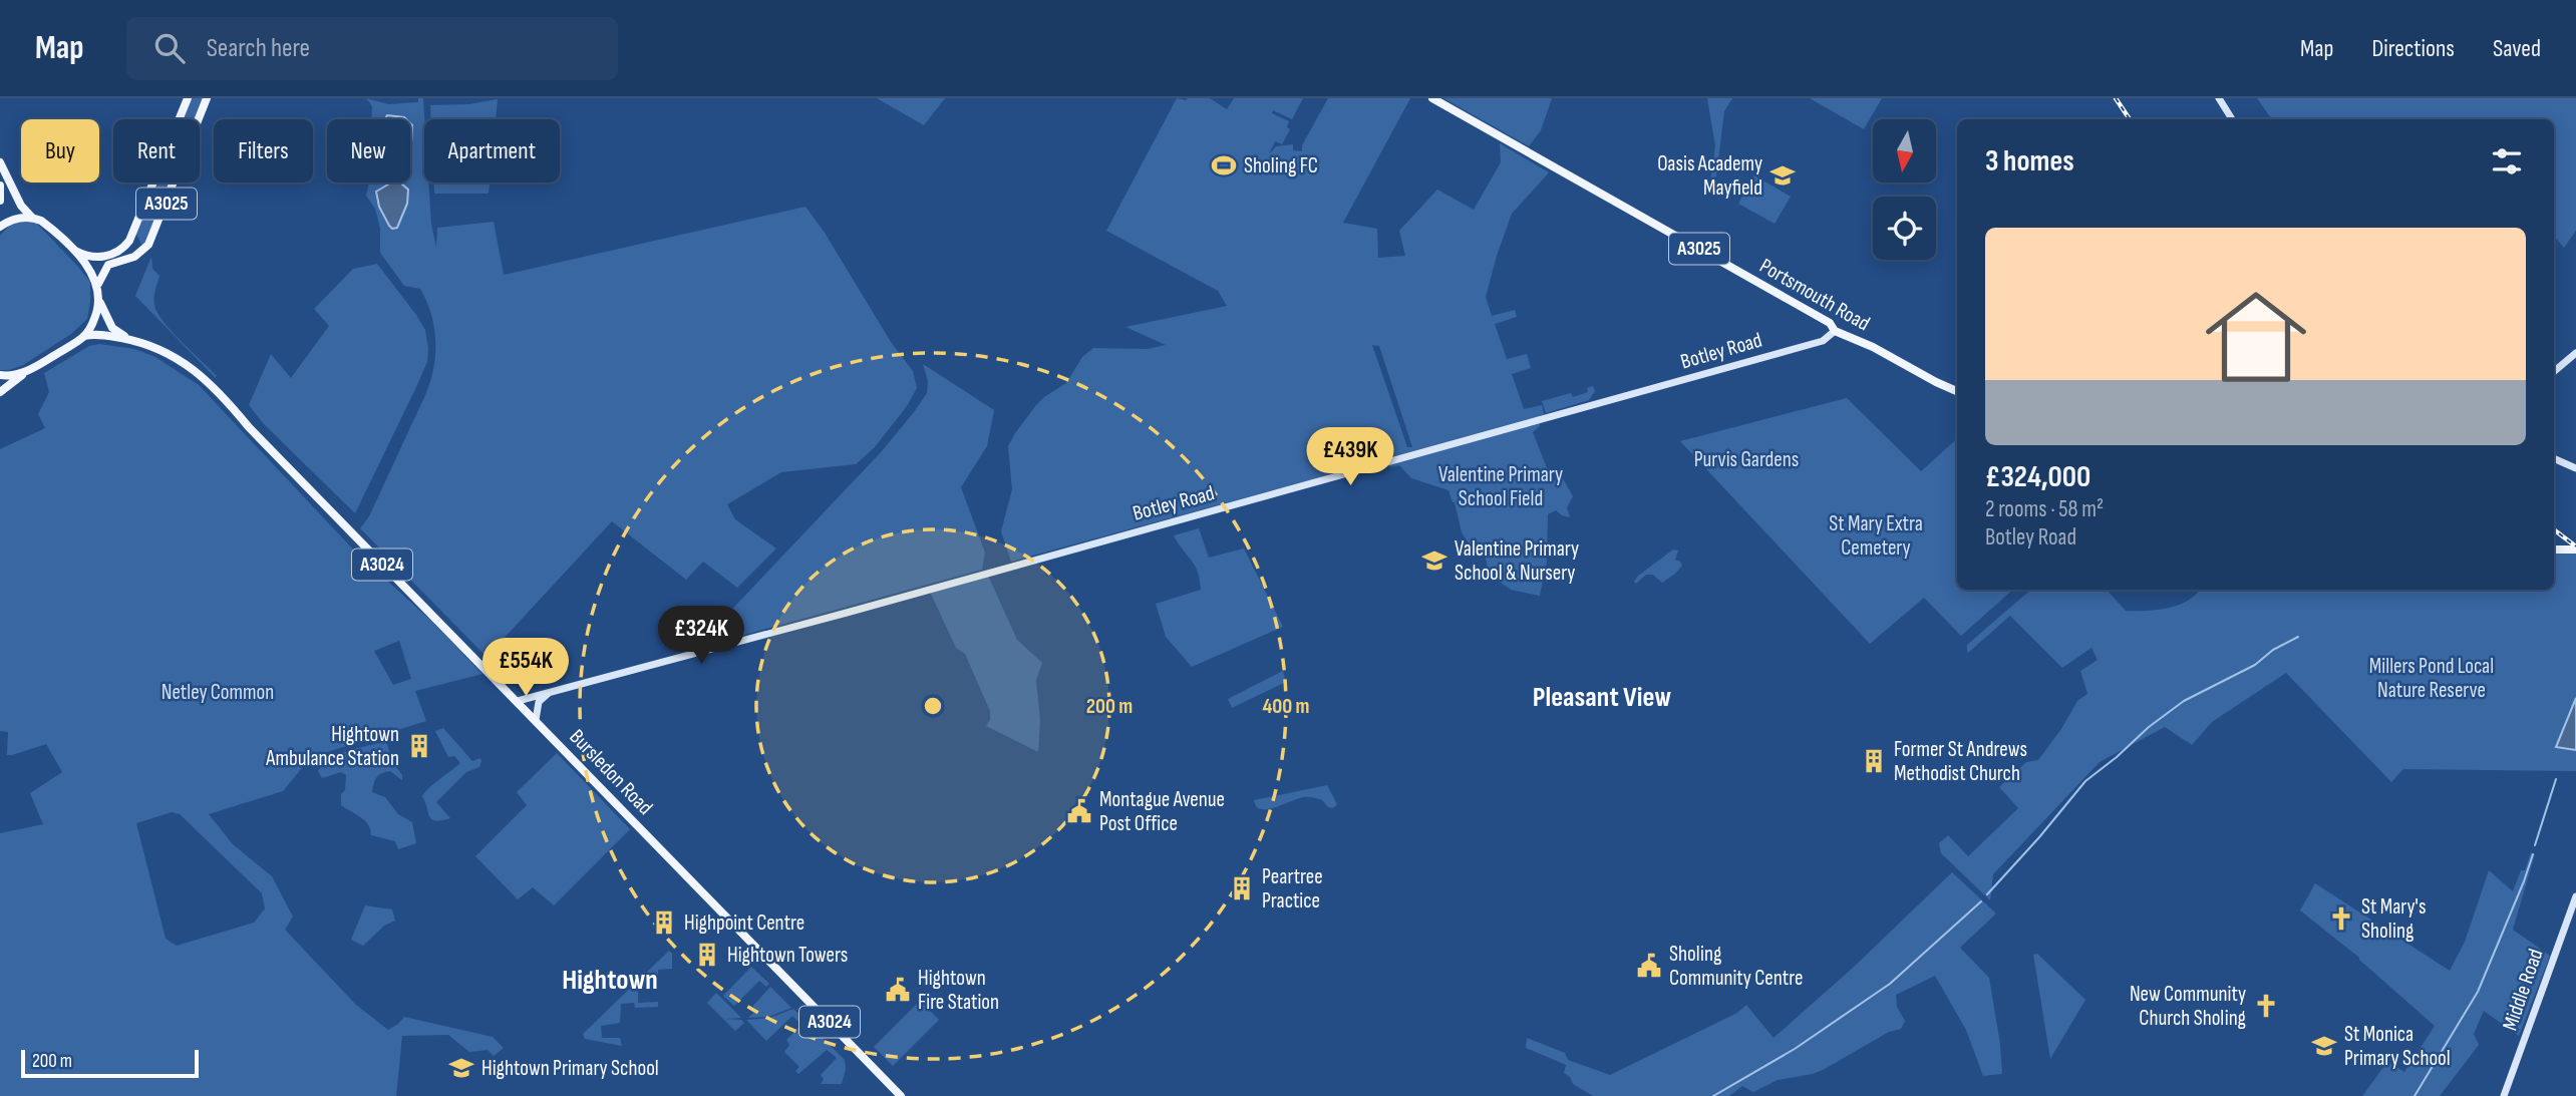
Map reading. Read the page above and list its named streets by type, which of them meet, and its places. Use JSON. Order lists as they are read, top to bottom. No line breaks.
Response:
{"streets":{"main road":["A3025","Portsmouth Road","Botley Road","A3024","Bursledon Road","Middle Road"]},"crossings":[["Portsmouth Road","Botley Road"],["Botley Road","Bursledon Road"]],"districts":["Pleasant View","Hightown"],"parks":["Purvis Gardens","Valentine Primary School Field","St Mary Extra Cemetery","Millers Pond Local Nature Reserve","Netley Common"],"places":{"sports":["Sholing FC"],"school or university":["Oasis Academy Mayfield","Valentine Primary School & Nursery","St Monica Primary School","Hightown Primary School"],"building":["Hightown Ambulance Station","Former St Andrews Methodist Church","Peartree Practice","Highpoint Centre","Hightown Towers"],"public building":["Montague Avenue Post Office","Sholing Community Centre","Hightown Fire Station"],"church":["St Mary's Sholing","New Community Church Sholing"]},"scale_bar":"200 m","north":"bottom","page":{"header":"Map","search":"Search here","nav":["Map","Directions","Saved"],"chip":["Buy","Rent","Filters","New","Apartment"],"heading":"3 homes","list":[{"name":"£324,000","note":"2 rooms · 58 m² · Botley Road"}],"price":["£439K","£324K","£554K"],"scale":"200 m"},"rings":["200 m","400 m"]}
